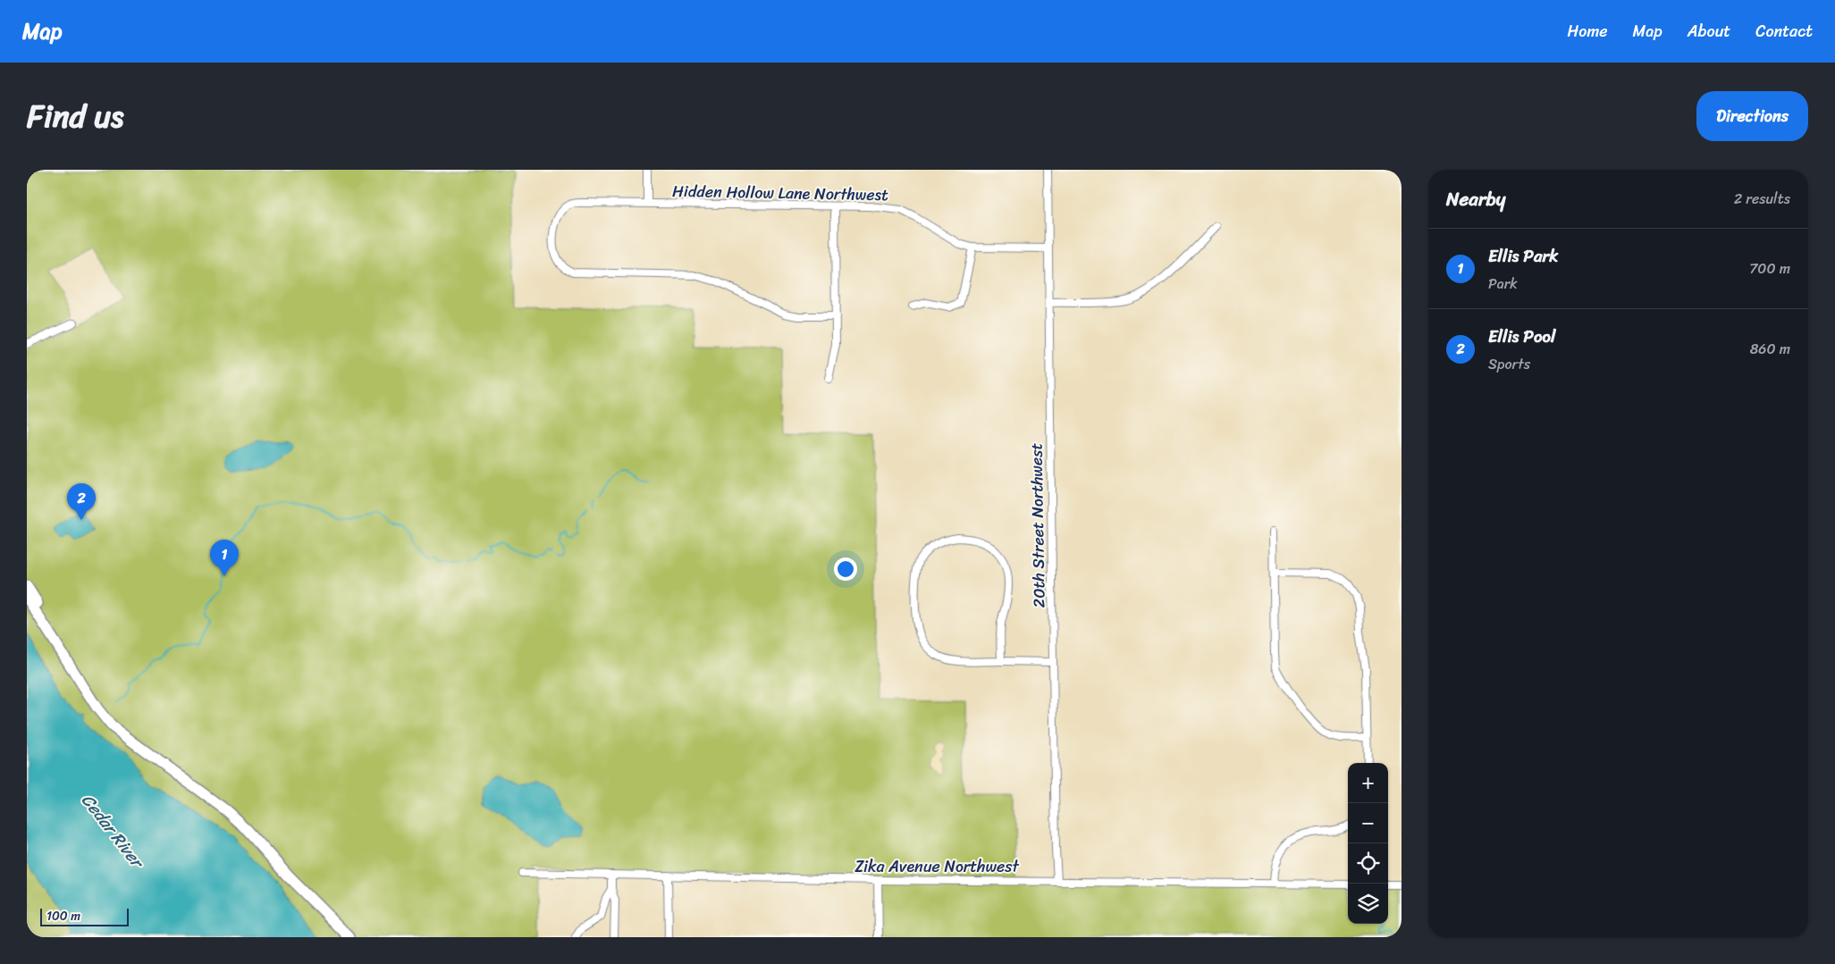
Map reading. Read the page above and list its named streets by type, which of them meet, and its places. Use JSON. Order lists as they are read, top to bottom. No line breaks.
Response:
{"streets":{"street":["Hidden Hollow Lane Northwest","20th Street Northwest","Zika Avenue Northwest"]},"crossings":[["Hidden Hollow Lane Northwest","20th Street Northwest"],["20th Street Northwest","Zika Avenue Northwest"]],"water":["Cedar River"],"scale_bar":"100 m","page":{"header":"Map","nav":["Home","Map","About","Contact"],"title":"Find us","buttons":"Directions","heading":["Nearby","2 results"],"list":[{"mark":"1","name":"Ellis Park","note":"Park","value":"700 m"},{"mark":"2","name":"Ellis Pool","note":"Sports","value":"860 m"}],"pins":["2","1"],"map_buttons":["+","−"],"scale":"100 m"}}
